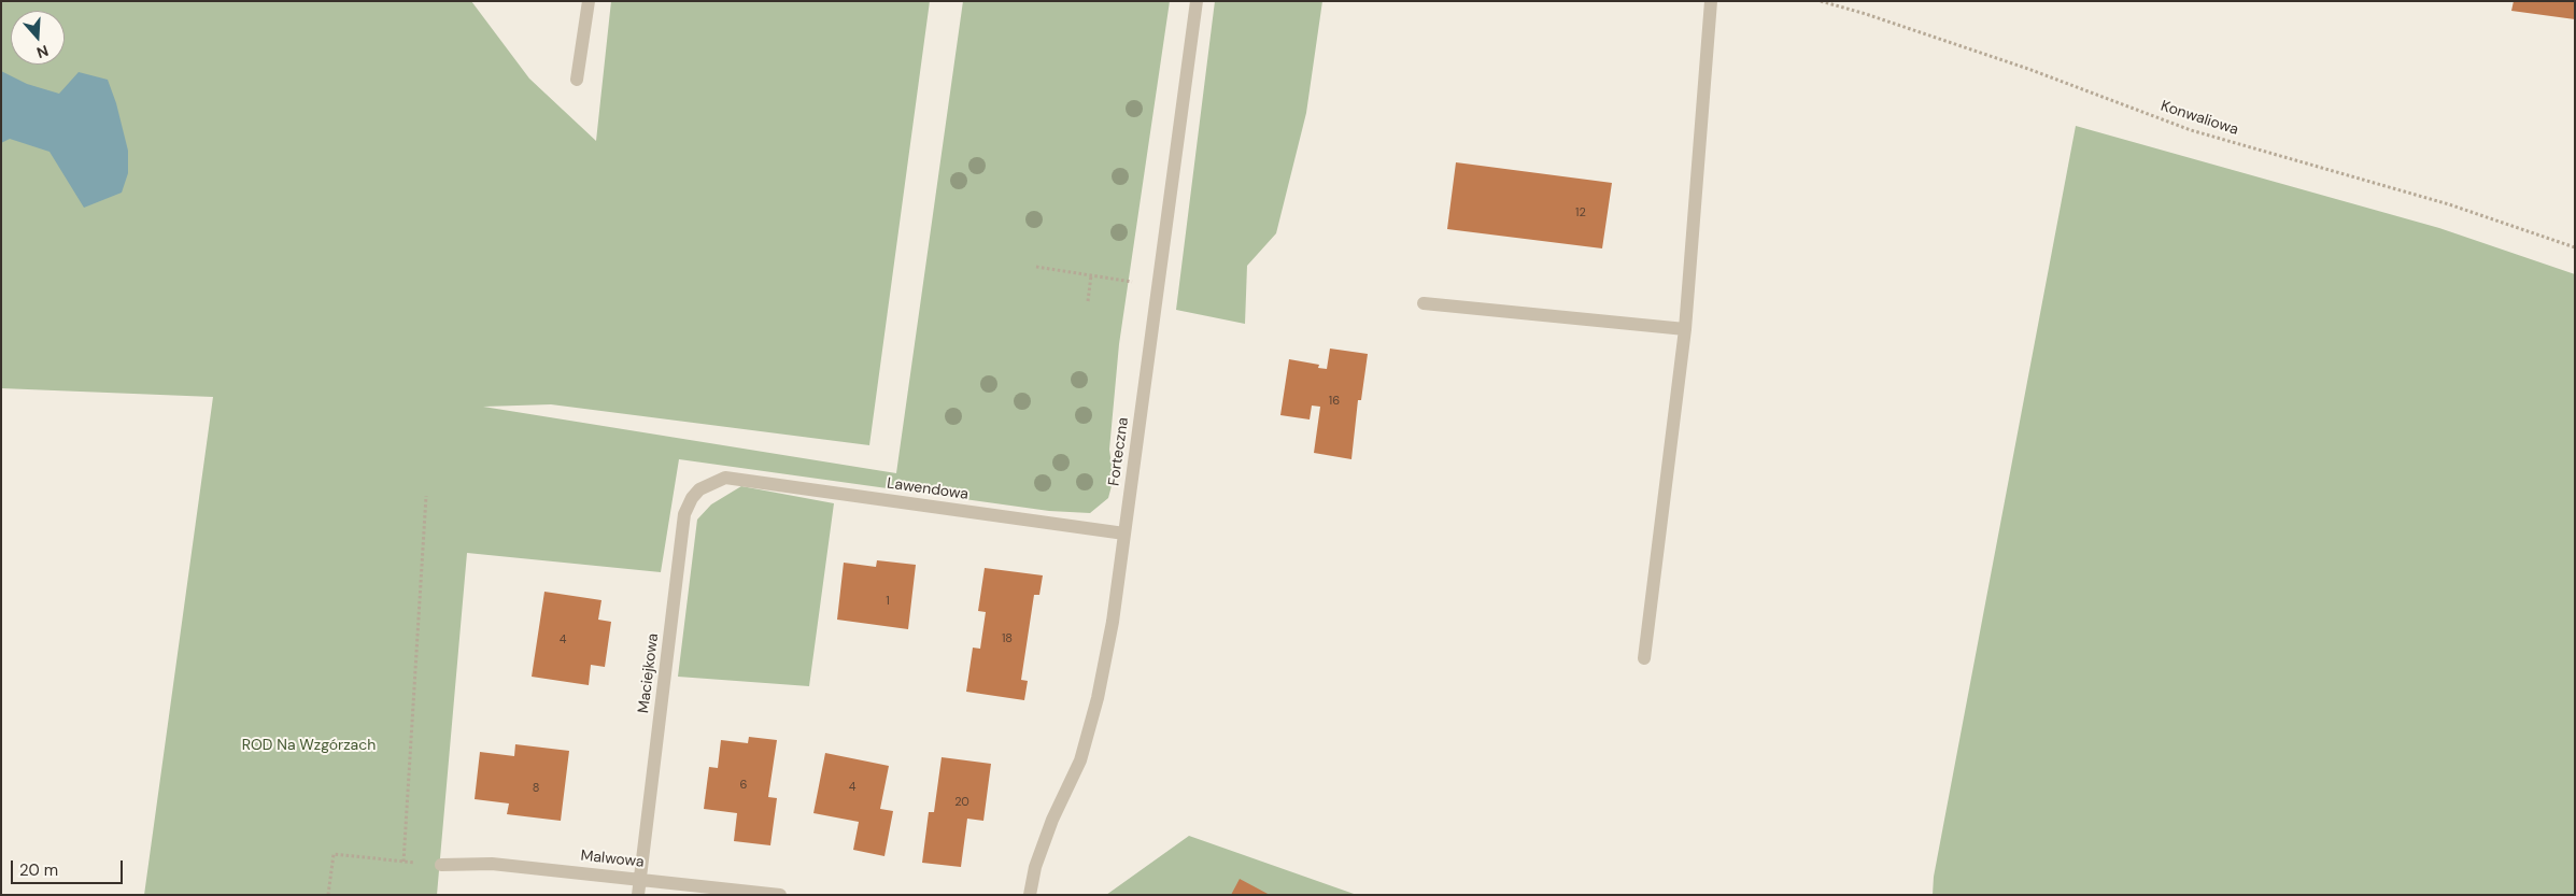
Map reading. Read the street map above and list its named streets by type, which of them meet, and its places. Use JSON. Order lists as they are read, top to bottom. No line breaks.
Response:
{"streets":{"street":["Forteczna","Lawendowa","Maciejkowa","Malwowa"],"path":["Konwaliowa"]},"crossings":[["Forteczna","Lawendowa"],["Lawendowa","Maciejkowa"],["Maciejkowa","Malwowa"]],"parks":["ROD Na Wzgórzach"],"house_numbers":["12","16","1","18","4","6","4","8","20"],"scale_bar":"20 m","north":"bottom"}
